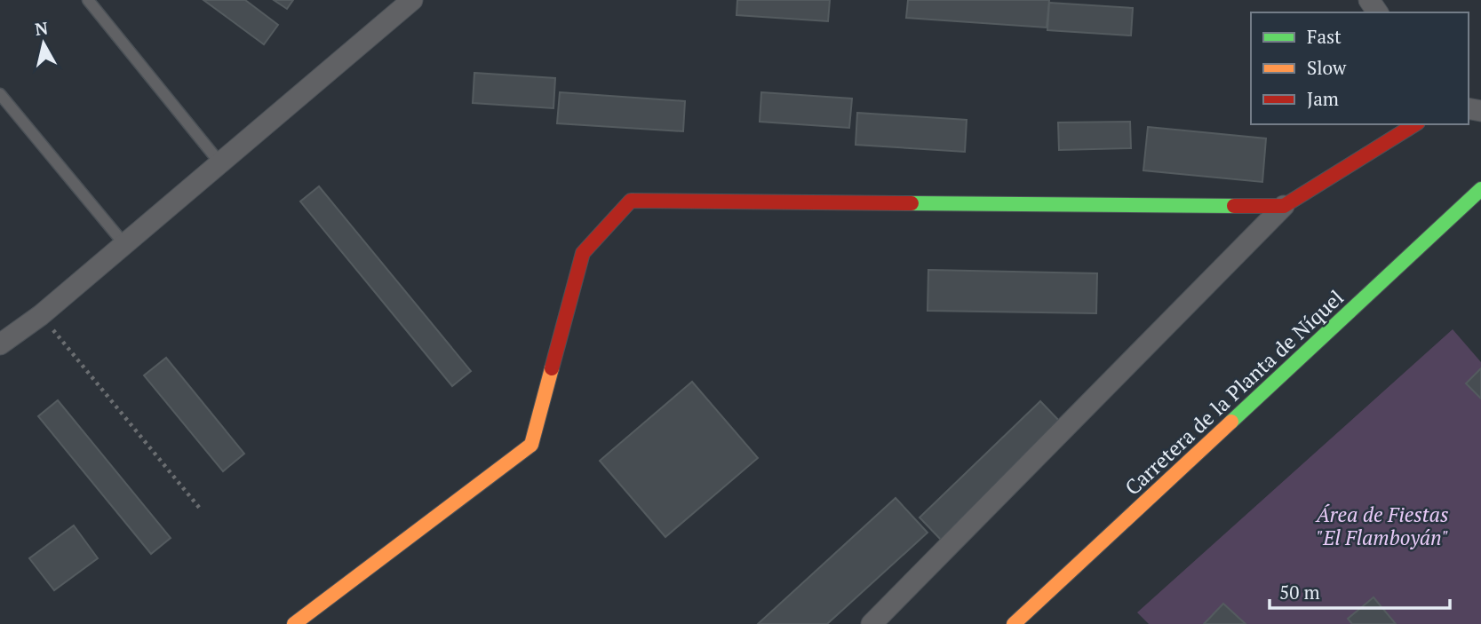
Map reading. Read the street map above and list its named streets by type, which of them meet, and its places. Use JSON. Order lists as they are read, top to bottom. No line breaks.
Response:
{"streets":{"street":["Carretera de la Planta de Níquel"]},"parks":["Área de Fiestas \"El Flamboyán\""],"legend":["Fast","Slow","Jam"],"scale_bar":"50 m","north":"top"}
